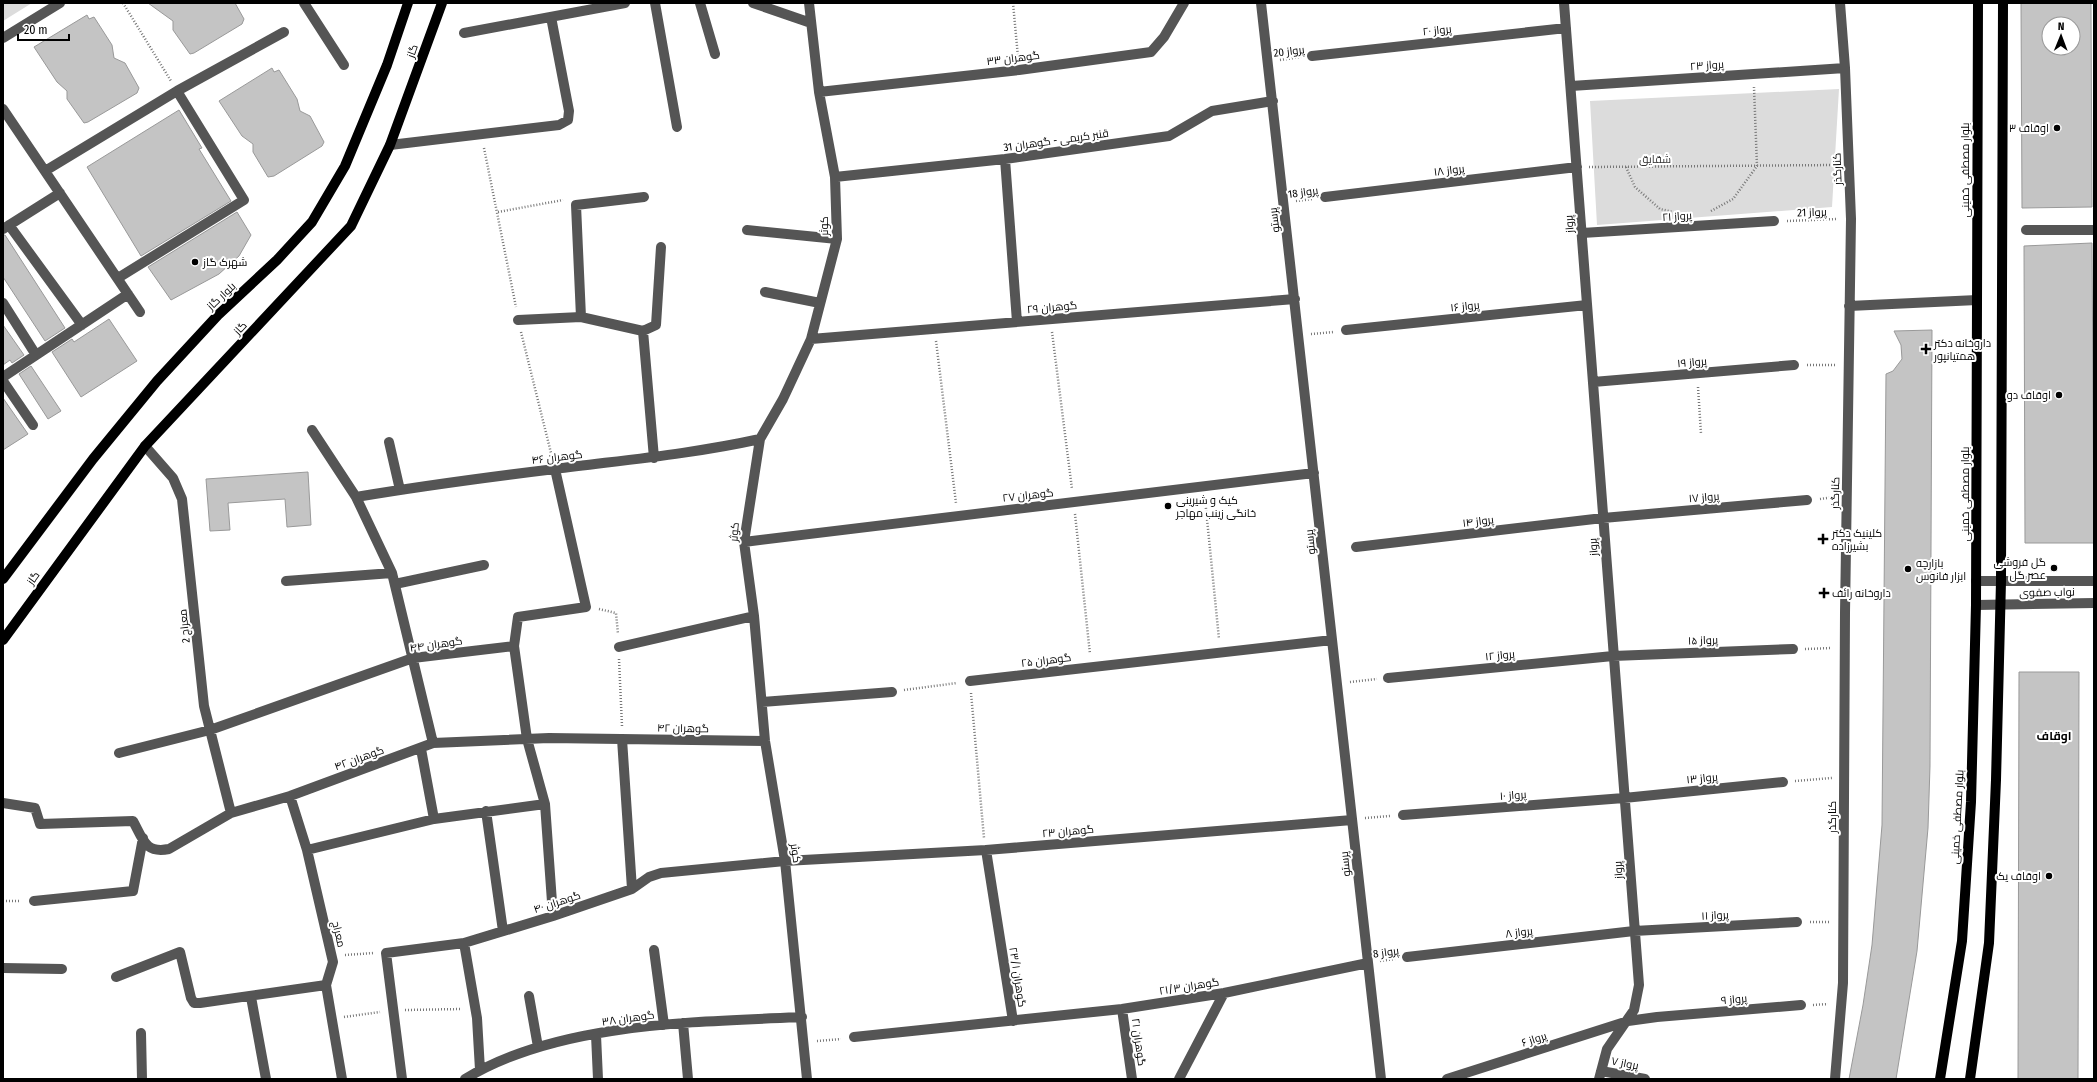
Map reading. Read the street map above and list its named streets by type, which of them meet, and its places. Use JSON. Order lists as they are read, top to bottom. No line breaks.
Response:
{"streets":{"main road":["گاز","بلوار مصطفی خمینی","بلوار گاز"],"street":["پرواز ۲۰","گوهران ۳۳","پرواز ۲۳","قنبر کریمی - گوهران 31","کنارگذر","پرواز ۱۸","پرواز ۲۱","پرستو","پرواز","کوثر","پرواز ۱۶","گوهران ۲۹","پرواز ۱۹","گوهران ۴۶","گوهران ۲۷","پرواز ۱۷","پرواز ۱۴","نواب صفوی","معراج 2","پرواز ۱۵","گوهران ۴۴","پرواز ۱۲","گوهران ۲۵","گوهران ۴۲","پرواز ۱۳","پرواز ۱۰","گوهران ۲۳","گوهران ۴۰","پرواز ۱۱","پرواز ۸","معراج","گوهران ۲۳/۱","گوهران ۲۱/۳","پرواز ۹","گوهران ۳۸","پرواز ۶","گوهران ۲۱","پرواز ۷"],"path":["پرواز 20","پرواز 18","پرواز 21","پرواز 8"]},"crossings":[["پرواز ۲۰","پرواز 20"],["پرواز ۲۰","پرواز"],["گاز","معراج 2"],["پرواز 20","پرستو"],["گوهران ۳۳","کوثر"],["پرواز ۲۳","کنارگذر"],["پرواز ۲۳","پرواز"],["قنبر کریمی - گوهران 31","پرستو"],["قنبر کریمی - گوهران 31","کوثر"],["کنارگذر","پرواز 21"],["پرواز ۱۸","پرواز 18"],["پرواز ۱۸","پرواز"],["بلوار مصطفی خمینی","نواب صفوی"],["پرواز 18","پرستو"],["پرواز 21","پرواز ۲۱"],["پرواز ۲۱","پرواز"],["پرستو","گوهران ۲۹"],["پرستو","گوهران ۲۷"],["پرستو","گوهران ۲۵"],["پرستو","گوهران ۲۳"],["پرستو","پرواز 8"],["پرستو","گوهران ۲۱/۳"],["پرواز","پرواز ۱۶"],["پرواز","پرواز ۱۹"],["پرواز","پرواز ۱۷"],["پرواز","پرواز ۱۴"],["پرواز","پرواز ۱۵"],["پرواز","پرواز ۱۲"],["پرواز","پرواز ۱۳"],["پرواز","پرواز ۱۰"],["پرواز","پرواز ۱۱"],["پرواز","پرواز ۸"],["پرواز","پرواز ۹"],["پرواز","پرواز ۶"],["پرواز","پرواز ۷"],["کوثر","گوهران ۲۹"],["کوثر","گوهران ۴۶"],["کوثر","گوهران ۲۷"],["کوثر","گوهران ۴۲"],["کوثر","گوهران ۲۳"],["کوثر","گوهران ۴۰"],["کوثر","گوهران ۳۸"],["پرواز ۱۷","پرواز ۱۴"],["معراج 2","گوهران ۴۴"],["معراج 2","گوهران ۴۲"],["پرواز ۱۵","پرواز ۱۲"],["گوهران ۴۲","معراج"],["پرواز ۱۳","پرواز ۱۰"],["گوهران ۲۳","گوهران ۴۰"],["گوهران ۲۳","گوهران ۲۳/۱"],["پرواز ۱۱","پرواز ۸"],["پرواز ۸","پرواز 8"],["پرواز 8","گوهران ۲۱/۳"],["گوهران ۲۳/۱","گوهران ۲۱/۳"],["گوهران ۲۱/۳","گوهران ۲۱"],["پرواز ۹","پرواز ۶"]],"districts":["اوقاف"],"parks":["شقایق"],"places":{"other":["اوقاف ۳","شهرک گاز","اوقاف دو","کیک و شیرینی خانگی زینب مهاجر","گل فروشی عصر گل","بازارچه ابزار فانوس","اوقاف یک"],"health":["داروخانه دکتر همتیانپور","کلینیک دکتر بشیرزاده","داروخانه رائف"]},"scale_bar":"20 m","north":"top"}
